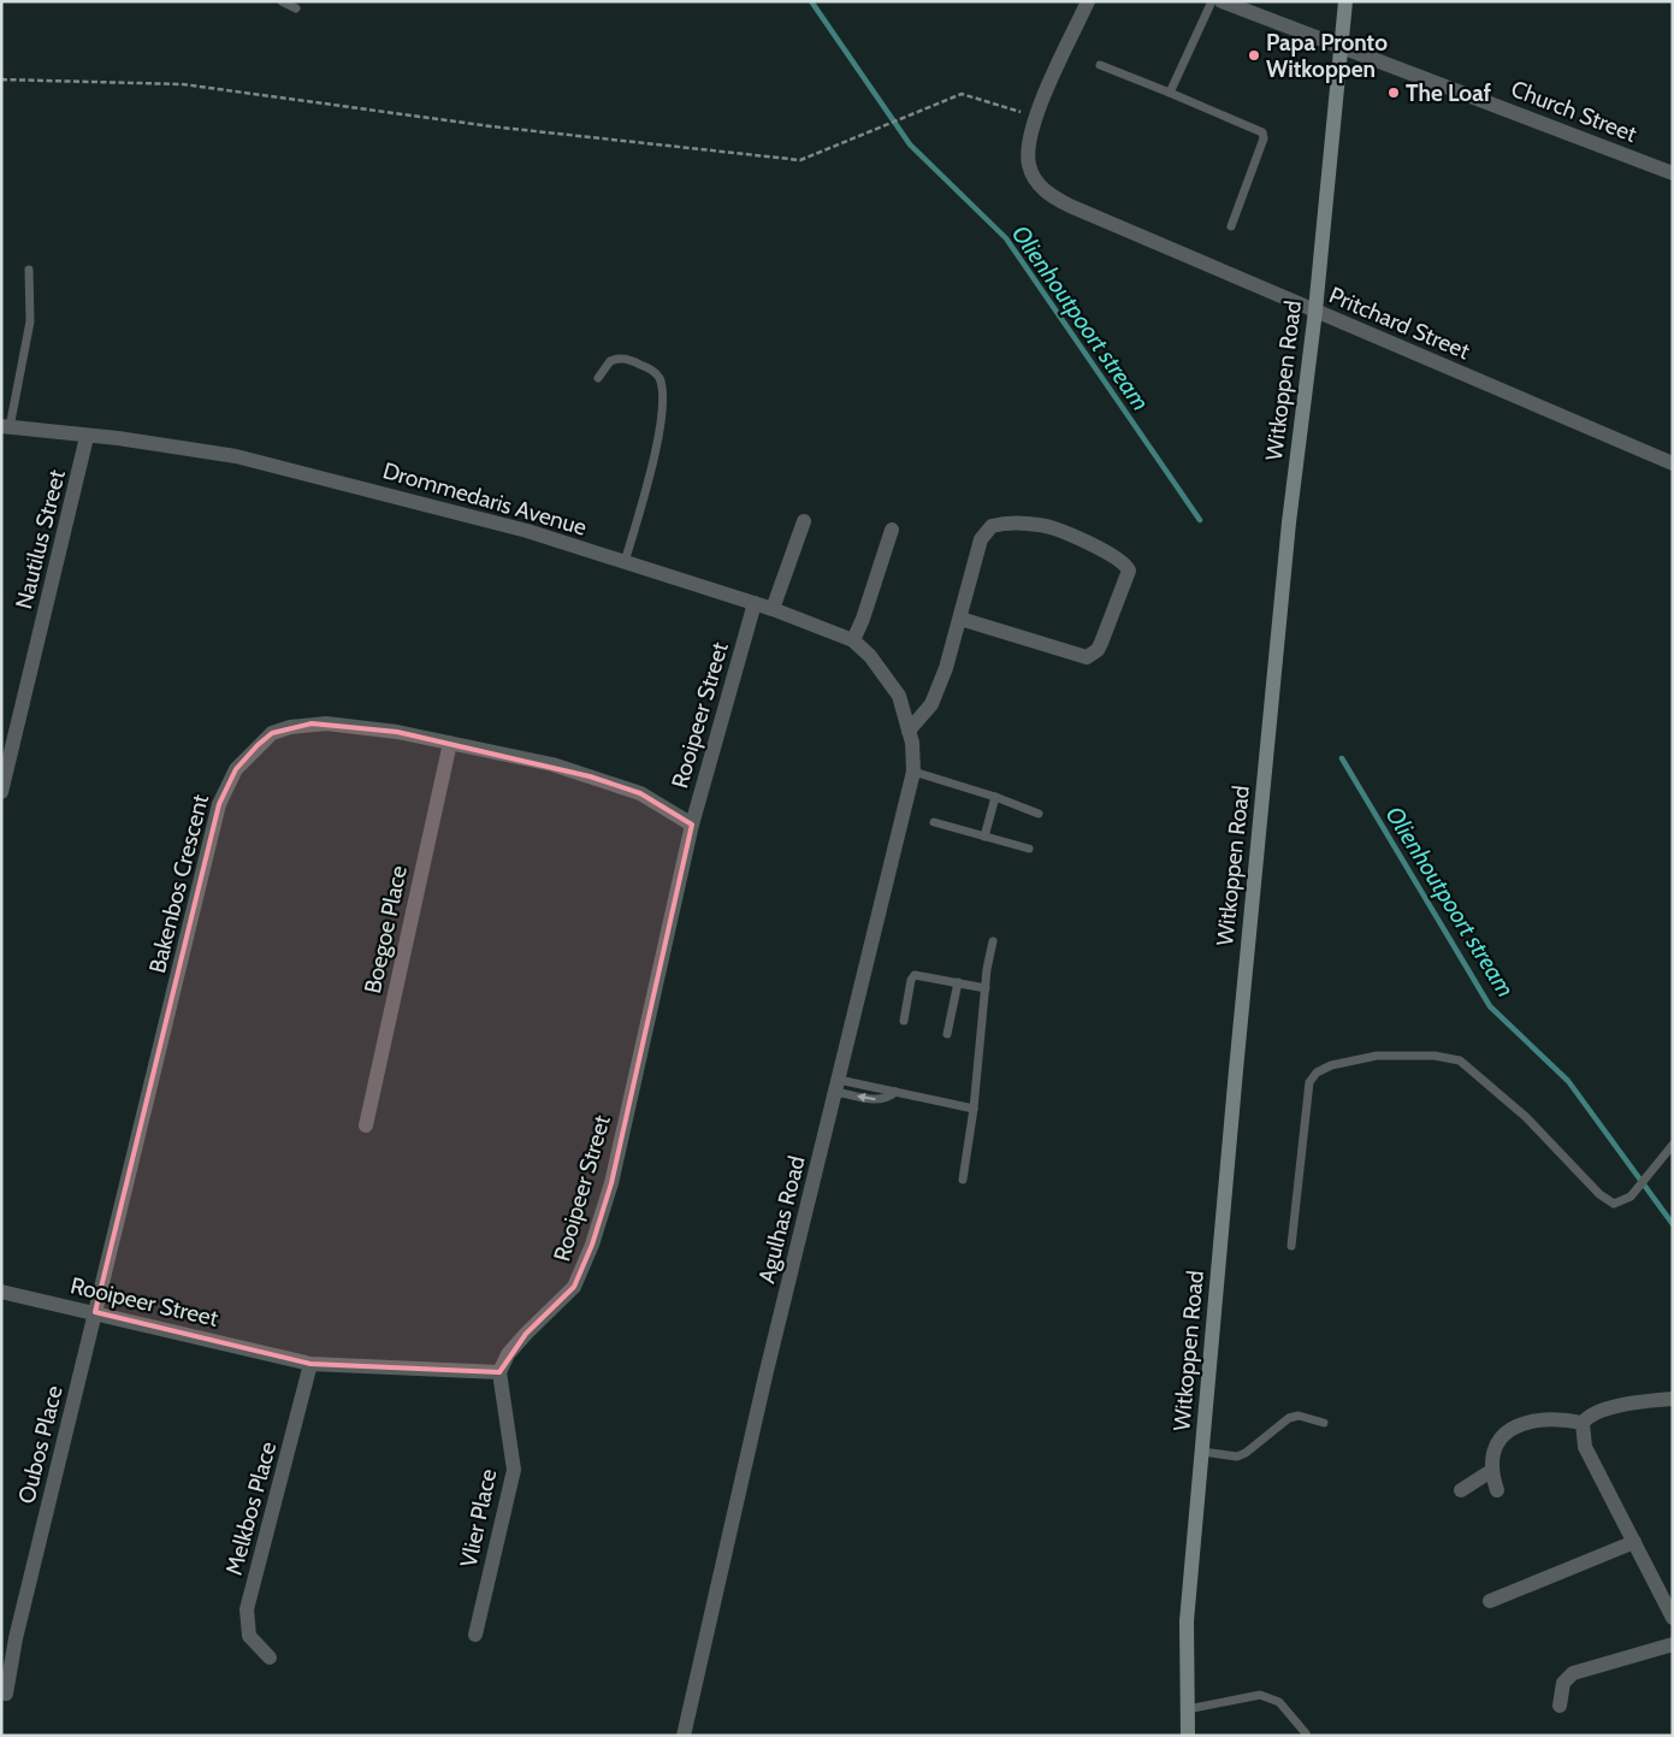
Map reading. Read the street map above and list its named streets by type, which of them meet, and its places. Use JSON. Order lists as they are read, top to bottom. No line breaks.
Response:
{"streets":{"main road":["Witkoppen Road"],"street":["Church Street","Pritchard Street","Drommedaris Avenue","Nautilus Street","Rooipeer Street","Bakenbos Crescent","Boegoe Place","Agulhas Road","Oubos Place","Melkbos Place","Vlier Place"]},"crossings":[["Church Street","Witkoppen Road"],["Pritchard Street","Witkoppen Road"],["Drommedaris Avenue","Nautilus Street"],["Drommedaris Avenue","Rooipeer Street"],["Drommedaris Avenue","Agulhas Road"],["Rooipeer Street","Bakenbos Crescent"],["Rooipeer Street","Oubos Place"],["Rooipeer Street","Melkbos Place"],["Rooipeer Street","Vlier Place"],["Bakenbos Crescent","Boegoe Place"],["Bakenbos Crescent","Oubos Place"]],"water":["Olienhoutpoort stream"],"places":["Papa Pronto Witkoppen","The Loaf"]}
